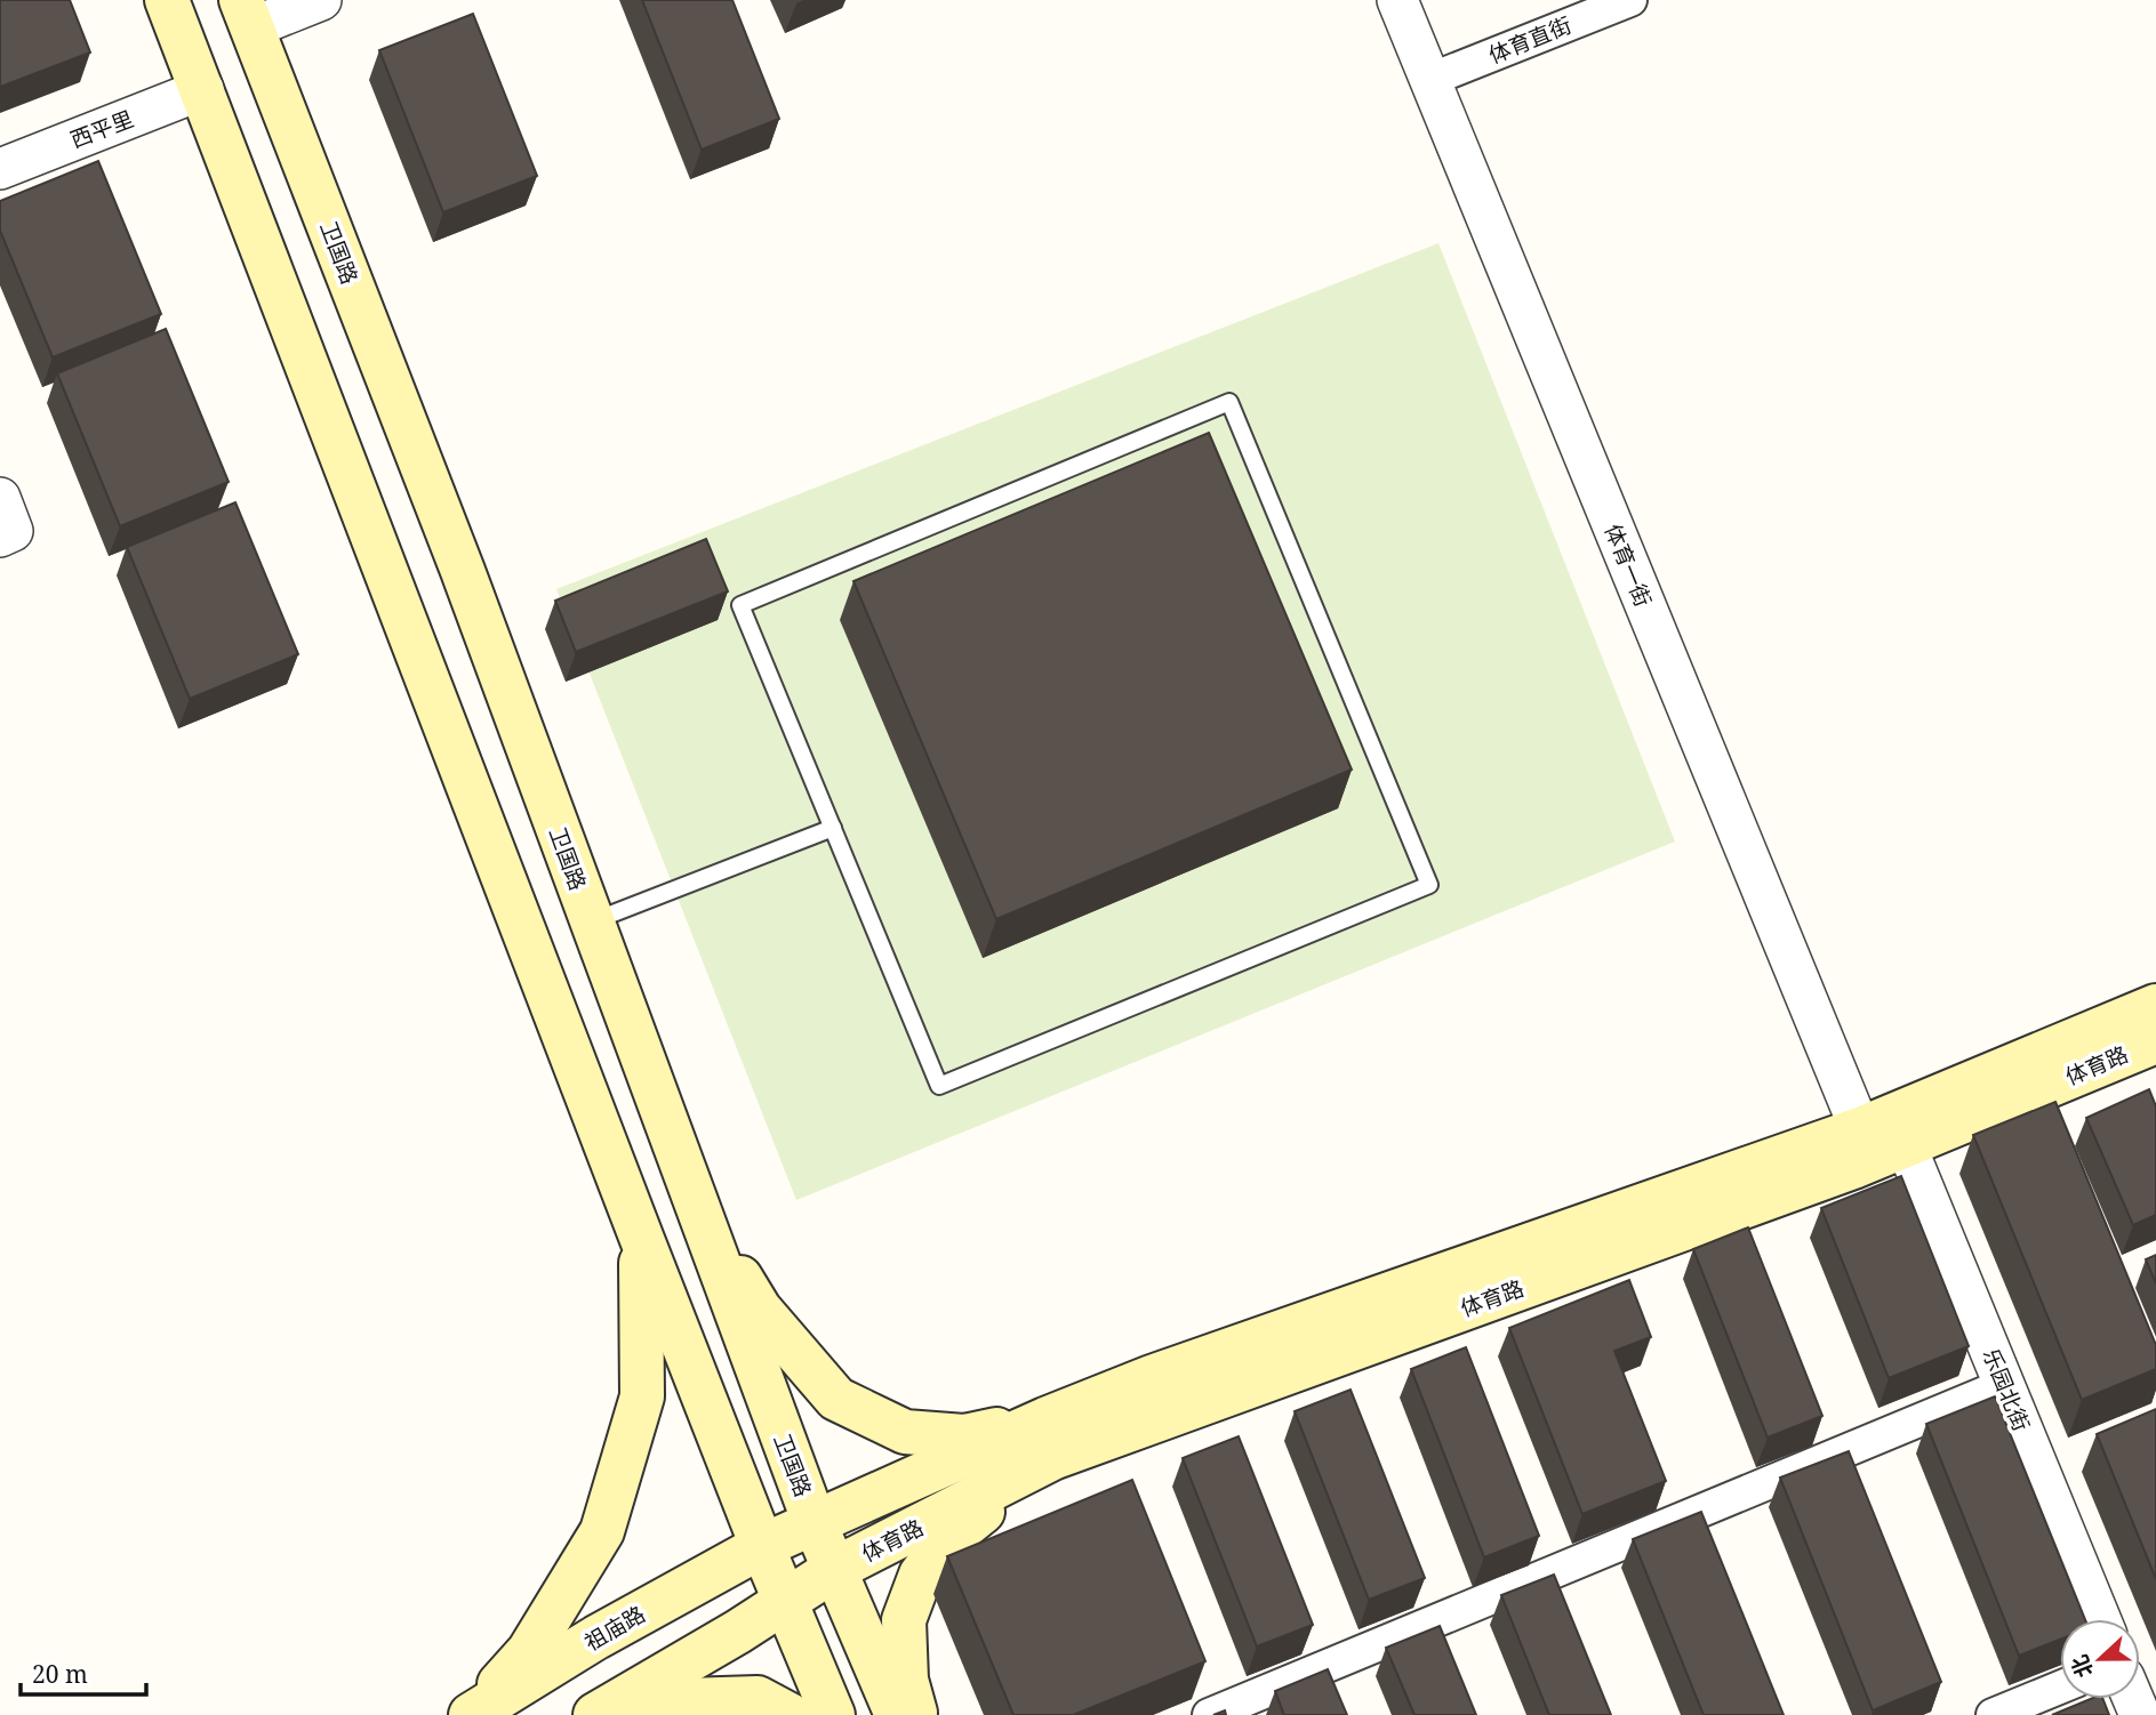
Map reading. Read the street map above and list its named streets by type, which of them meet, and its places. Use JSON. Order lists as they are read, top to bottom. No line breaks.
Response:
{"streets":{"main road":["卫国路","体育路","祖庙路"],"street":["体育直街","西平里","体育一街","乐园北街"]},"crossings":[["体育直街","体育一街"],["卫国路","体育路"],["卫国路","祖庙路"],["体育一街","体育路"],["体育路","乐园北街"],["体育路","祖庙路"]],"scale_bar":"20 m","north":"left"}
